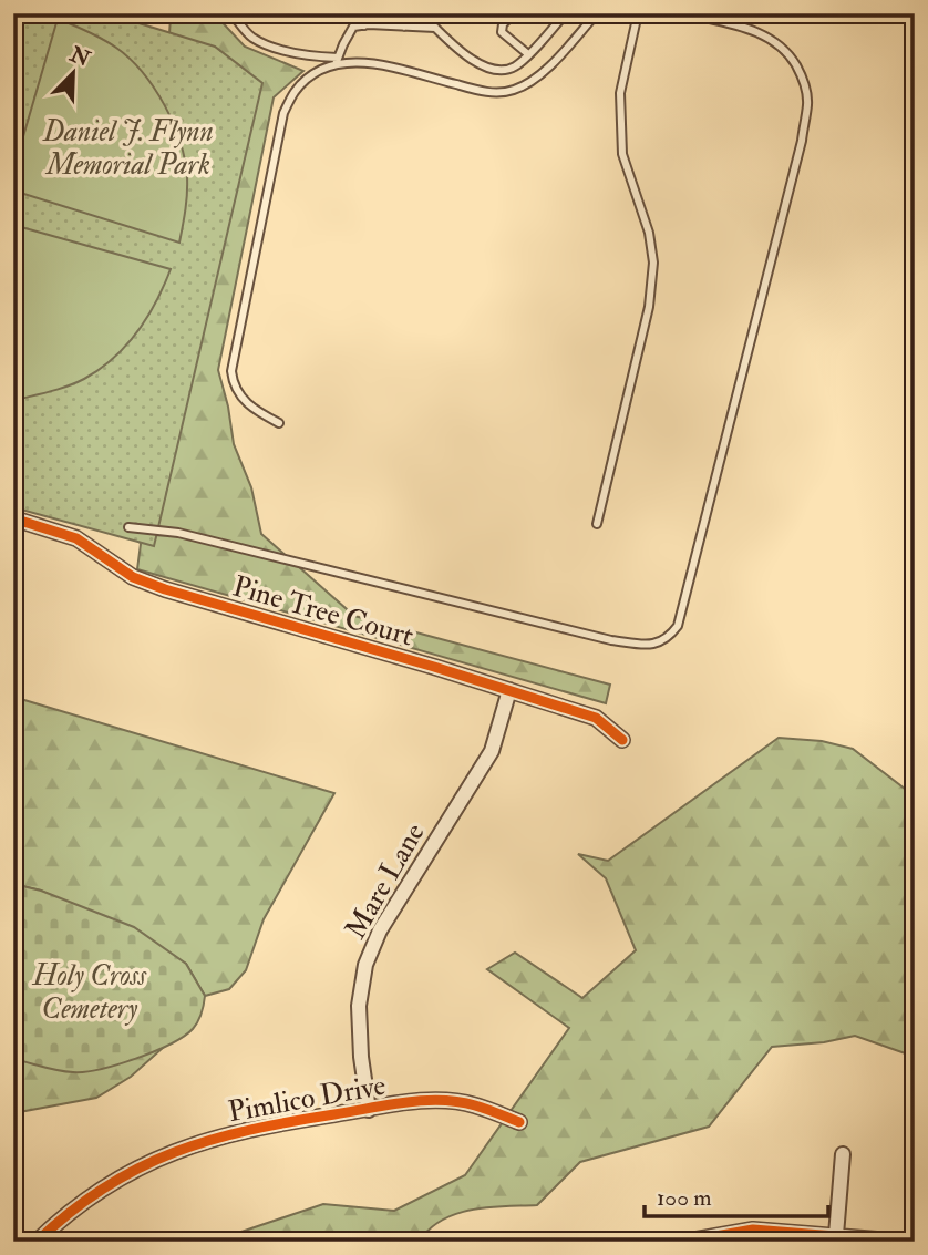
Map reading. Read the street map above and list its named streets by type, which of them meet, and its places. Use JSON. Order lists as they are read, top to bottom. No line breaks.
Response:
{"streets":{"street":["Pine Tree Court","Mare Lane","Pimlico Drive"]},"crossings":[["Pine Tree Court","Mare Lane"],["Mare Lane","Pimlico Drive"]],"parks":["Daniel J. Flynn Memorial Park","Holy Cross Cemetery"],"scale_bar":"100 m","north":"top right"}
